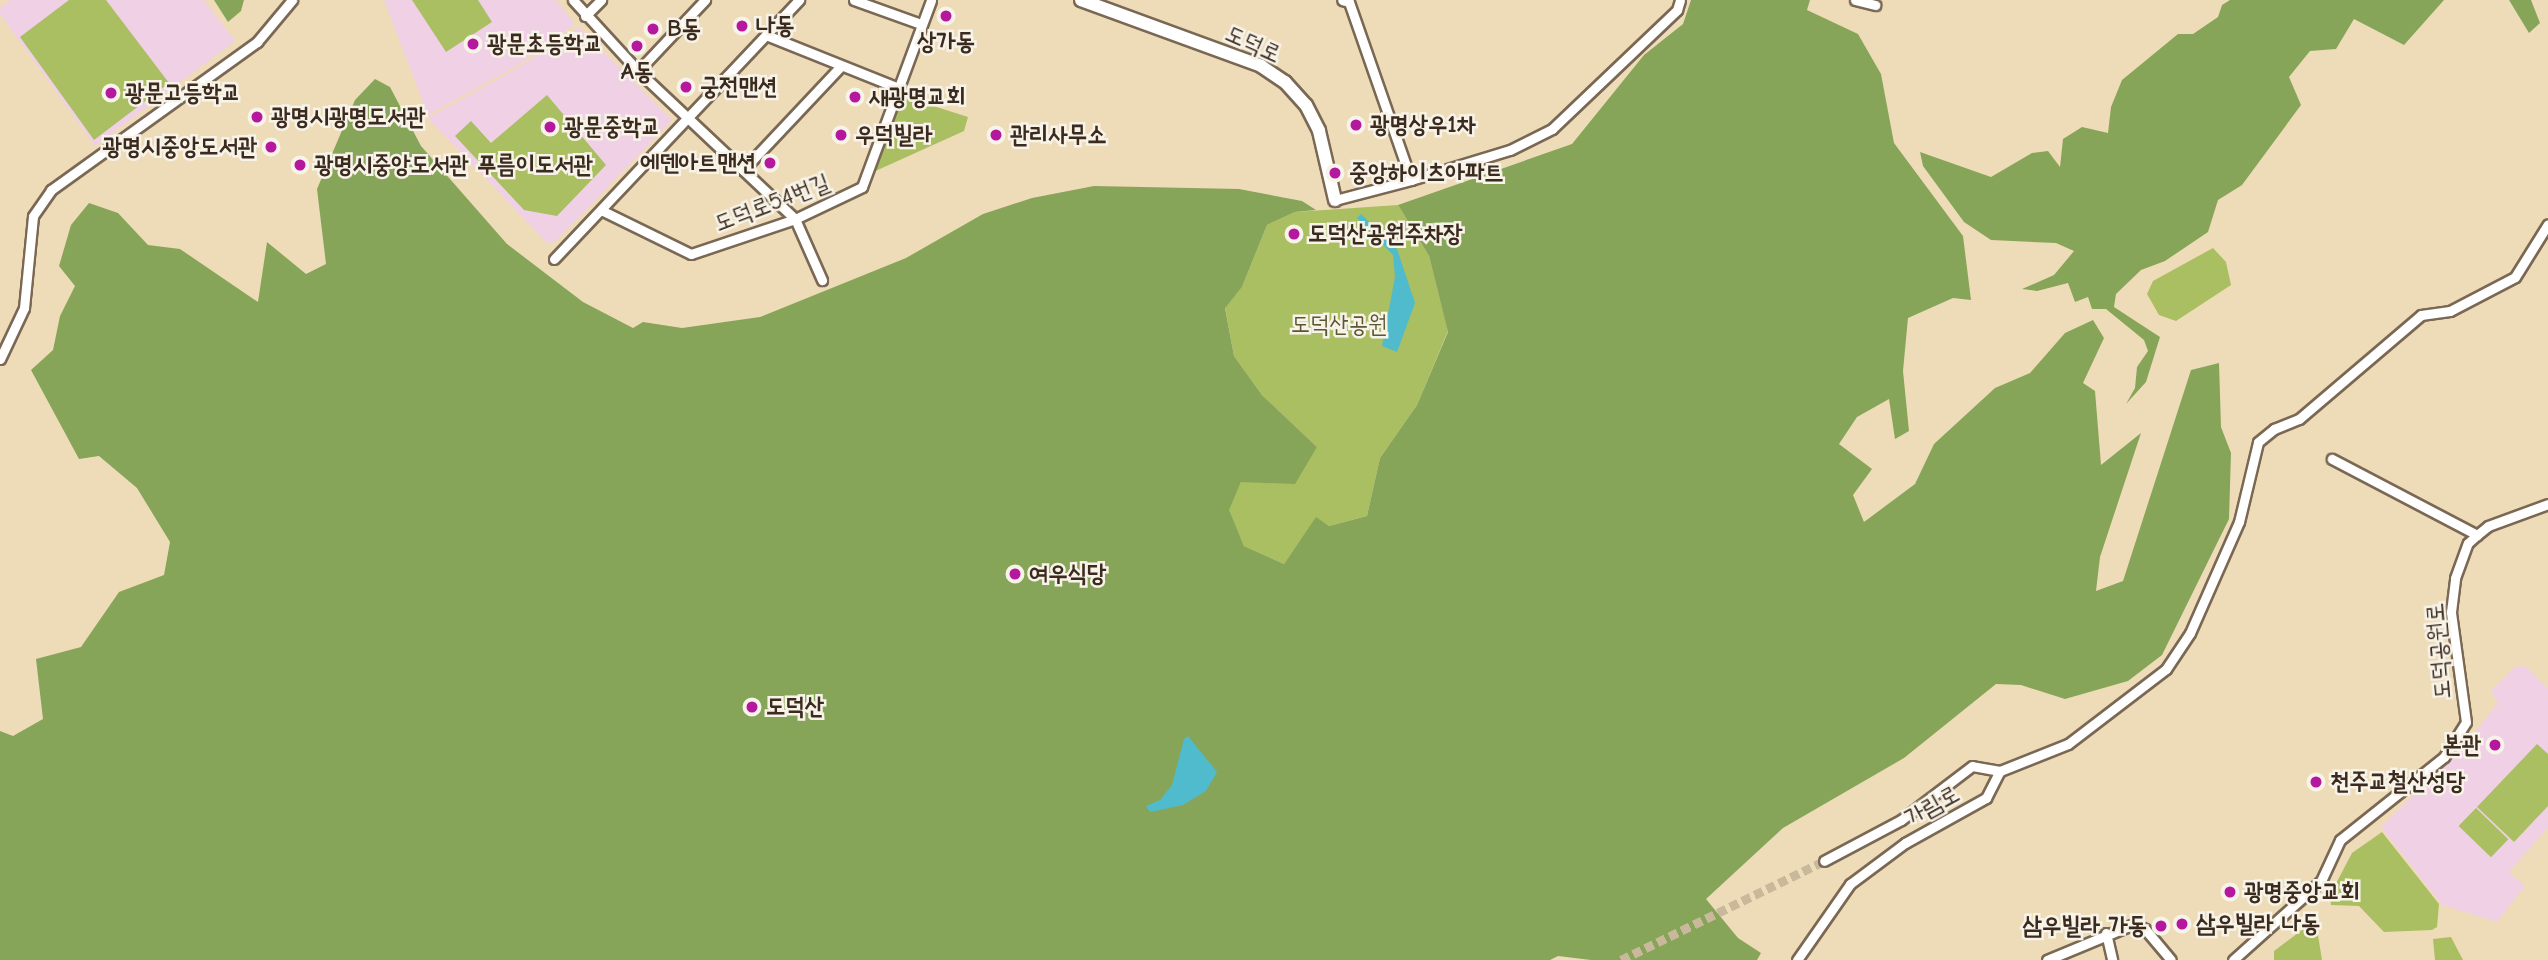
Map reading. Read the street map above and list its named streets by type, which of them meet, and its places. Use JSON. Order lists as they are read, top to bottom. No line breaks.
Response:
{"streets":{"street":["도덕로","도덕로54번길","도덕공원로","가림로"]},"parks":["도덕산공원"],"places":["상가동","나동","B동","광문초등학교","A동","궁전맨션","광문고등학교","새광명교회","광명시광명도서관","광명상우1차","광문중학교","우덕빌라","관리사무소","광명시중앙도서관","에덴아트맨션","광명시중앙도서관 푸름이도서관","중앙하이츠아파트","도덕산공원주차장","여우식당","도덕산","본관","천주교철산성당","광명중앙교회","삼우빌라 나동","삼우빌라 가동"]}
